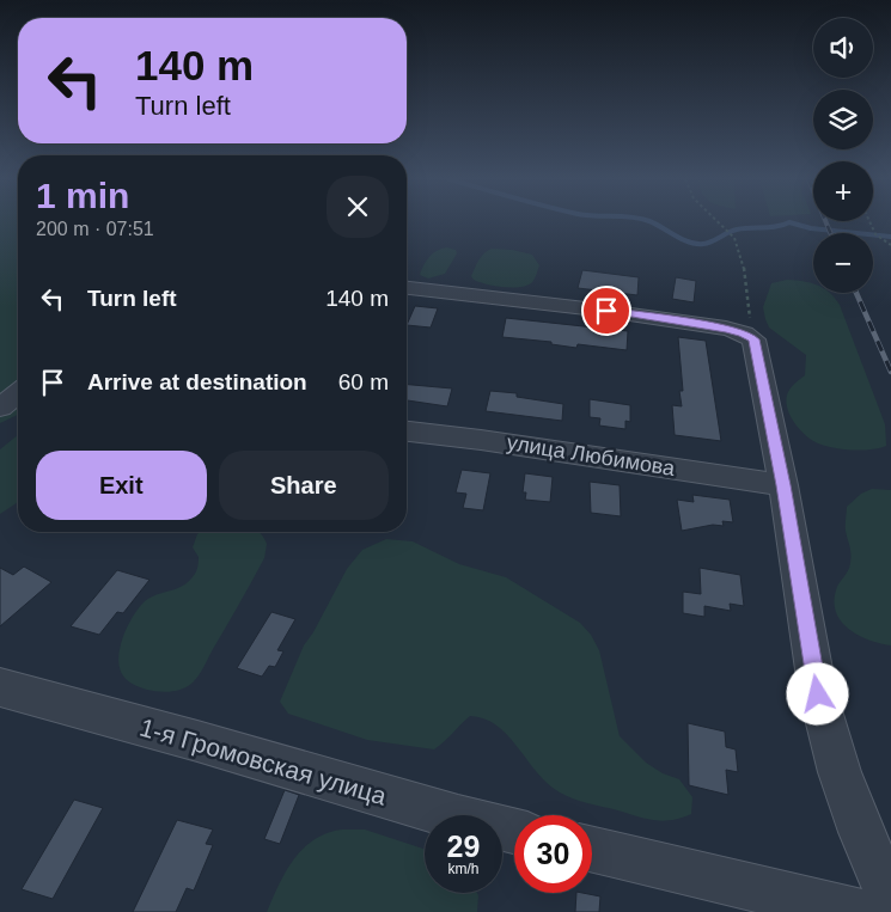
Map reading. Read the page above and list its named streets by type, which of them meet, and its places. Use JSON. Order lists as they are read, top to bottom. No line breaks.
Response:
{"streets":{"street":["улица Любимова","1-я Громовская улица"]},"page":{"map_buttons":["+","−"],"turn":["140 m","Turn left"],"heading":["1 min","200 m · 07:51"],"list":[{"name":"Turn left","value":"140 m"},{"name":"Arrive at destination","value":"60 m"}],"buttons":["Exit","Share"],"speed":"29 km/h","limit":"30"}}
